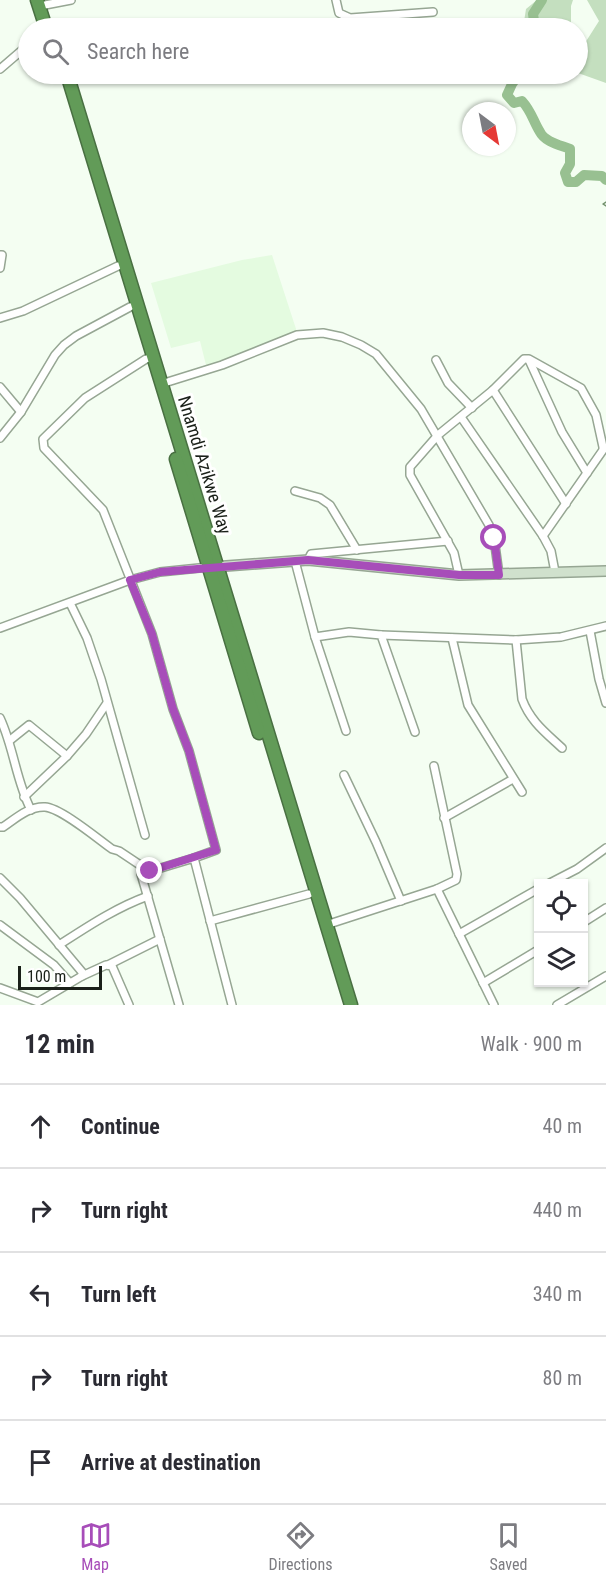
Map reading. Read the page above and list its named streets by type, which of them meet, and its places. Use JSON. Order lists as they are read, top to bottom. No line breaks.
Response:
{"streets":{"highway":["Nnamdi Azikwe Way"]},"scale_bar":"100 m","north":"bottom right","page":{"search":"Search here","scale":"100 m","heading":["12 min","Walk · 900 m"],"list":[["Continue","40 m"],["Turn right","440 m"],["Turn left","340 m"],["Turn right","80 m"],"Arrive at destination"],"nav":["Map","Directions","Saved"]}}
